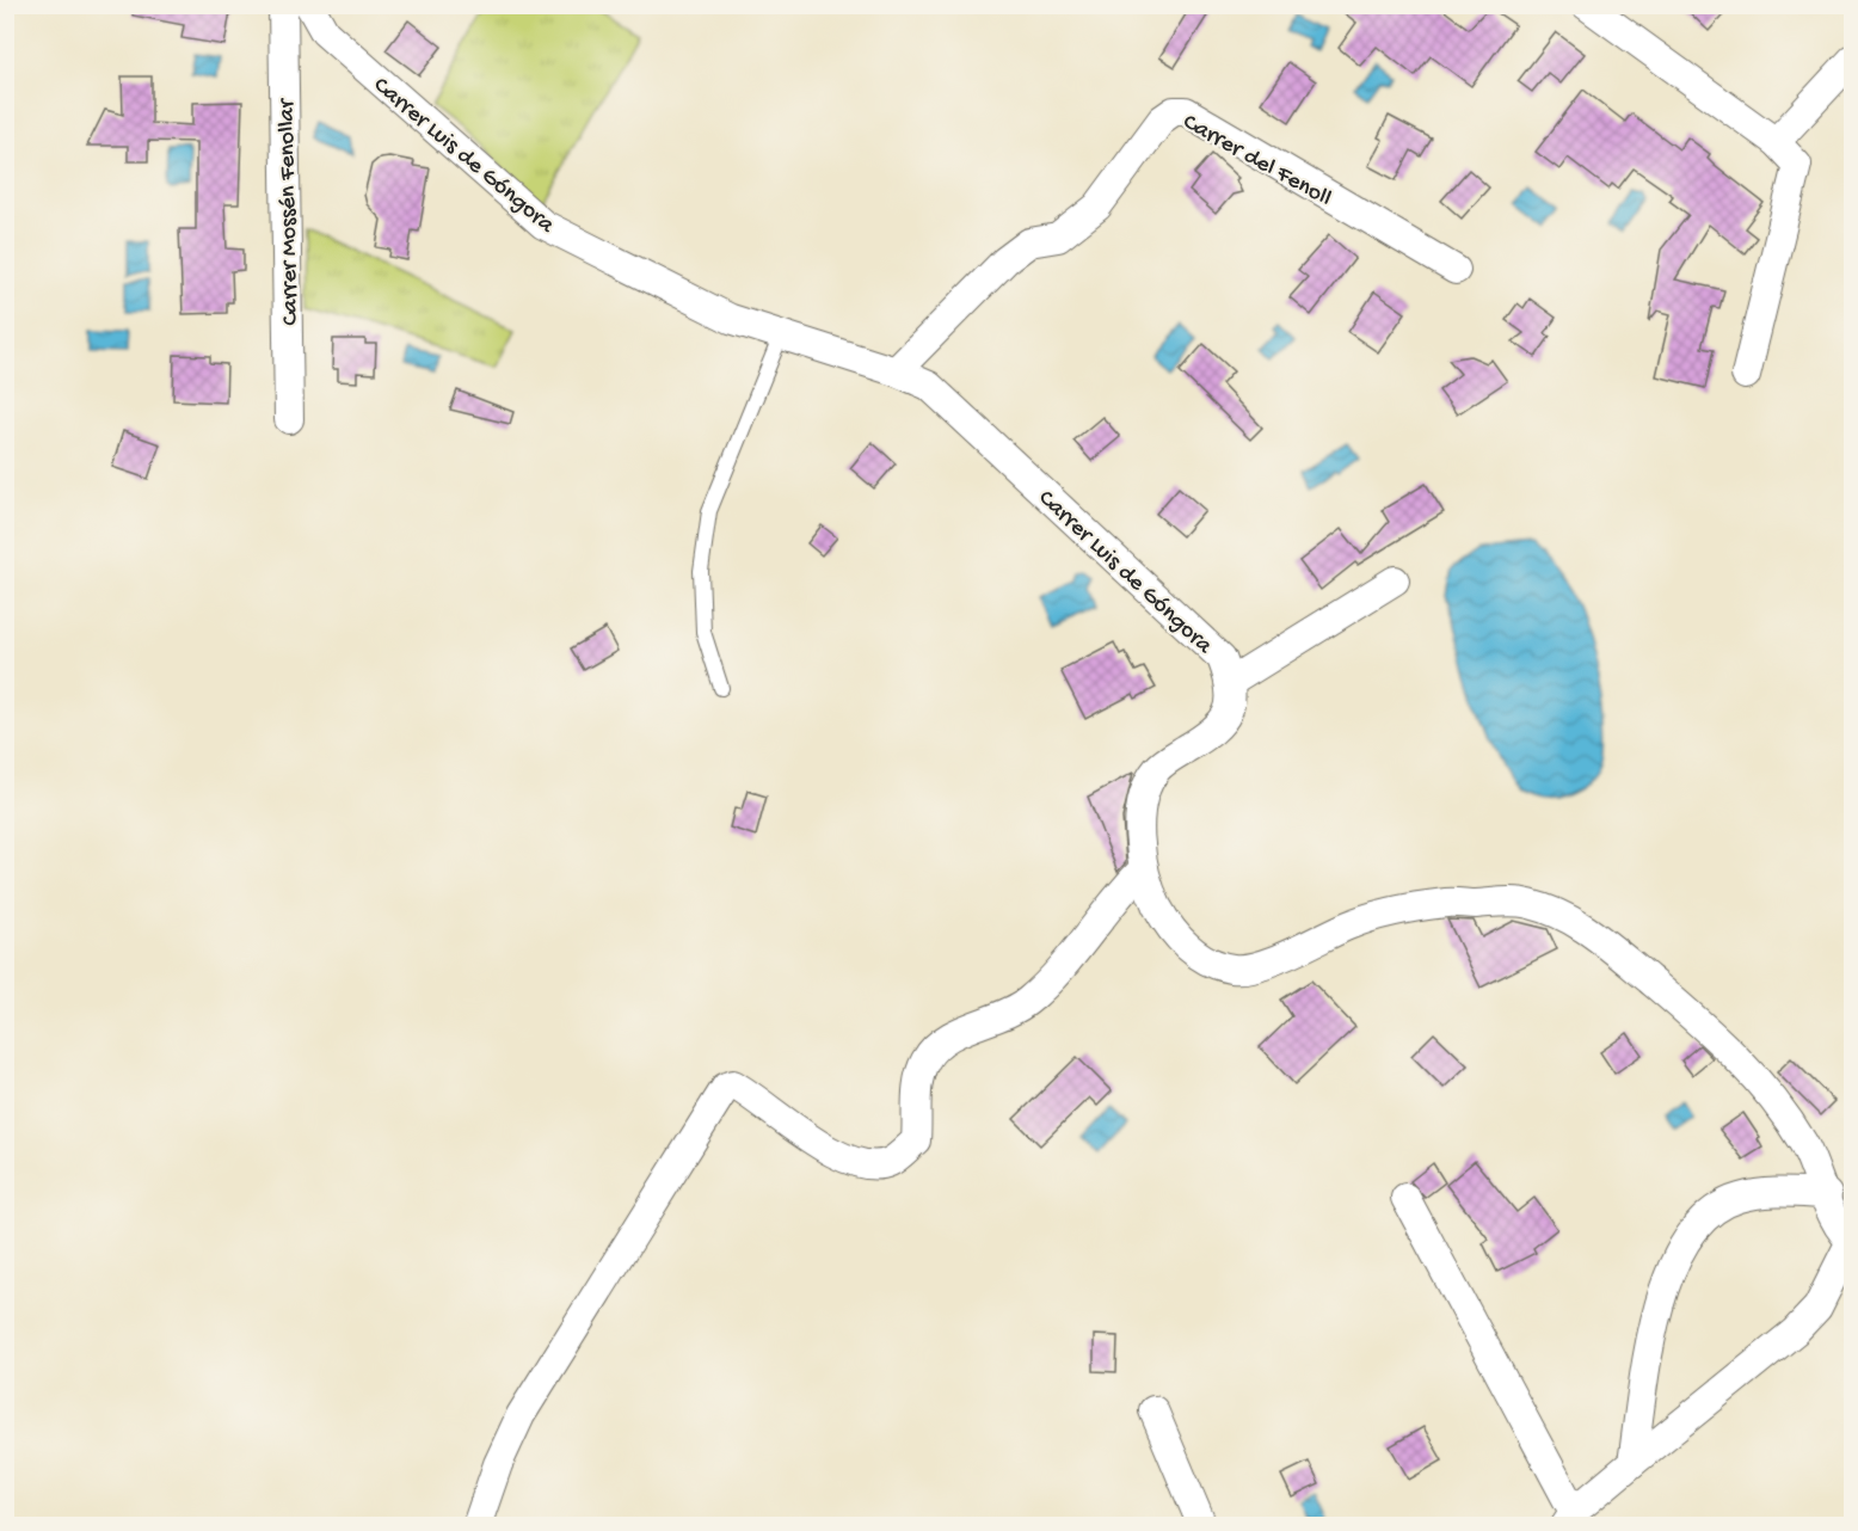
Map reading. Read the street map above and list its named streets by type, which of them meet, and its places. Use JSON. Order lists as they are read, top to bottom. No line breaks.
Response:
{"streets":{"street":["Carrer Luis de Góngora","Carrer del Fenoll","Carrer Mossén Fenollar"]},"crossings":[["Carrer Luis de Góngora","Carrer del Fenoll"]]}
